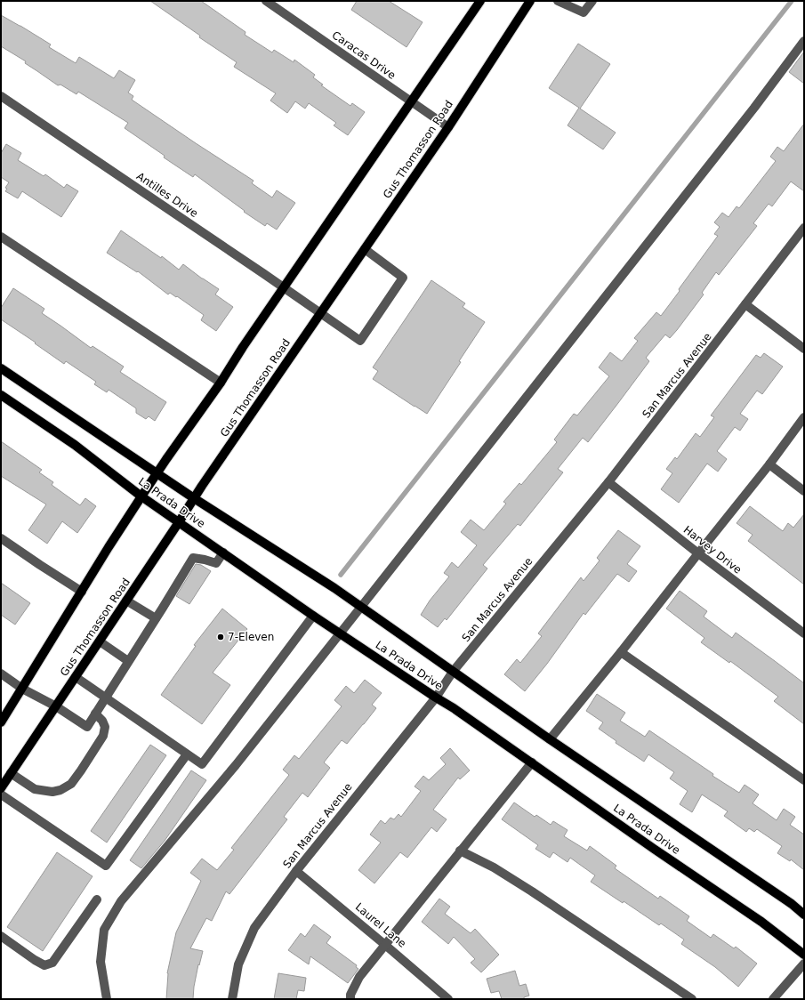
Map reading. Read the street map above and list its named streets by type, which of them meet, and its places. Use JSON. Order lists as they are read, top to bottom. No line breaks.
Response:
{"streets":{"main road":["Gus Thomasson Road","La Prada Drive"],"street":["Caracas Drive","Antilles Drive","San Marcus Avenue","Harvey Drive","Laurel Lane"]},"crossings":[["Caracas Drive","Gus Thomasson Road"],["Gus Thomasson Road","Antilles Drive"],["Gus Thomasson Road","La Prada Drive"],["San Marcus Avenue","La Prada Drive"],["San Marcus Avenue","Harvey Drive"],["San Marcus Avenue","Laurel Lane"]],"places":["7-Eleven"]}
